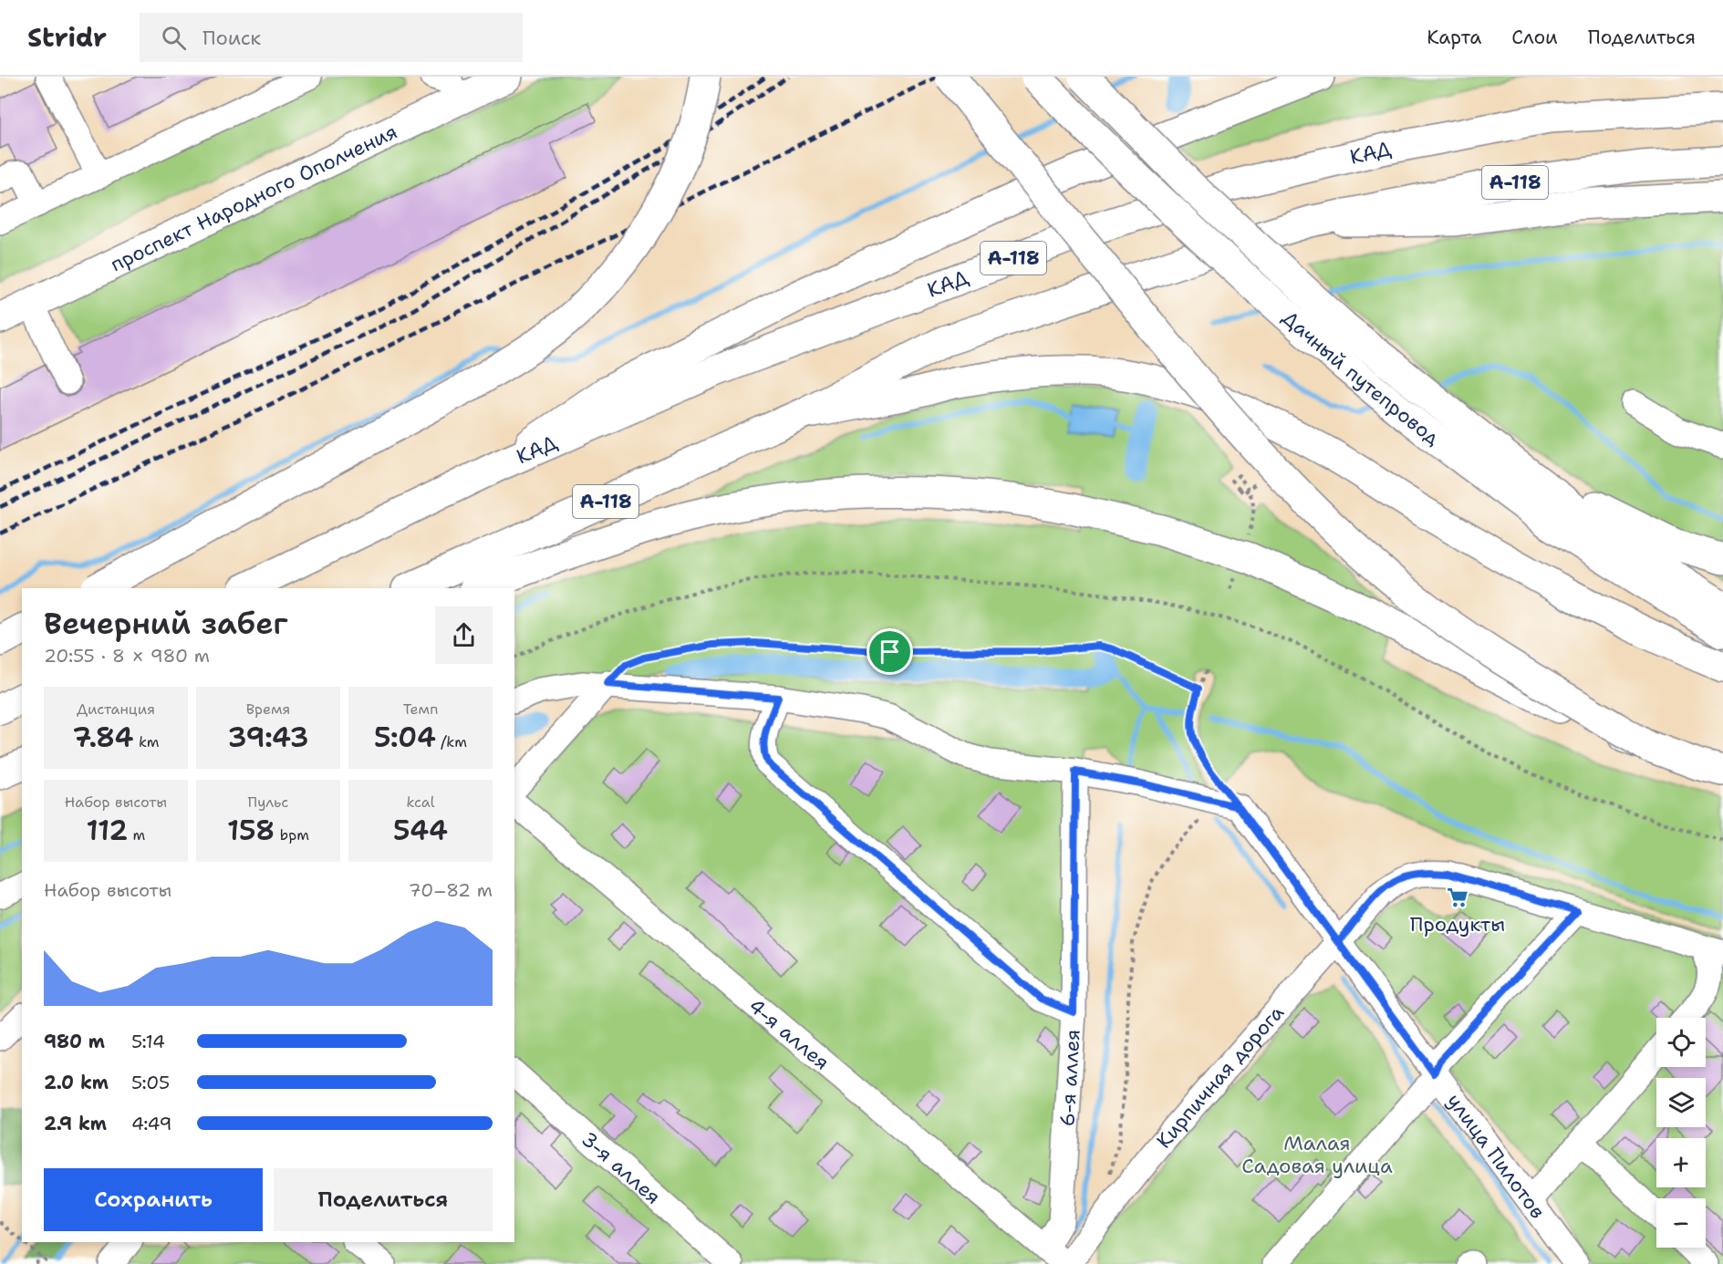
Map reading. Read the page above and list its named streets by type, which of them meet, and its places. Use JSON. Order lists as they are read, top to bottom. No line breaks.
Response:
{"streets":{"main road":["КАД","А-118","проспект Народного Ополчения","Дачный путепровод"],"street":["4-я аллея","Кирпичная дорога","6-я аллея","улица Пилотов","3-я аллея"]},"crossings":[["4-я аллея","Кирпичная дорога"],["4-я аллея","6-я аллея"],["Кирпичная дорога","улица Пилотов"]],"parks":["Малая Садовая улица"],"places":{"supermarket":["Продукты"]},"page":{"header":"Stridr","search":"Поиск","nav":["Карта","Слои","Поделиться"],"heading":["Вечерний забег","20:55 · 8 × 980 m"],"stats":[["Дистанция","7.84 km"],["Время","39:43"],["Темп","5:04 /km"],["Набор высоты","112 m"],["Пульс","158 bpm"],["kcal","544"]],"chart":["Набор высоты","70–82 m"],"map_buttons":["+","−"],"list":[{"name":"980 m","note":"5:14"},{"name":"2.0 km","note":"5:05"},{"name":"2.9 km","note":"4:49"}],"buttons":["Сохранить","Поделиться"]}}
